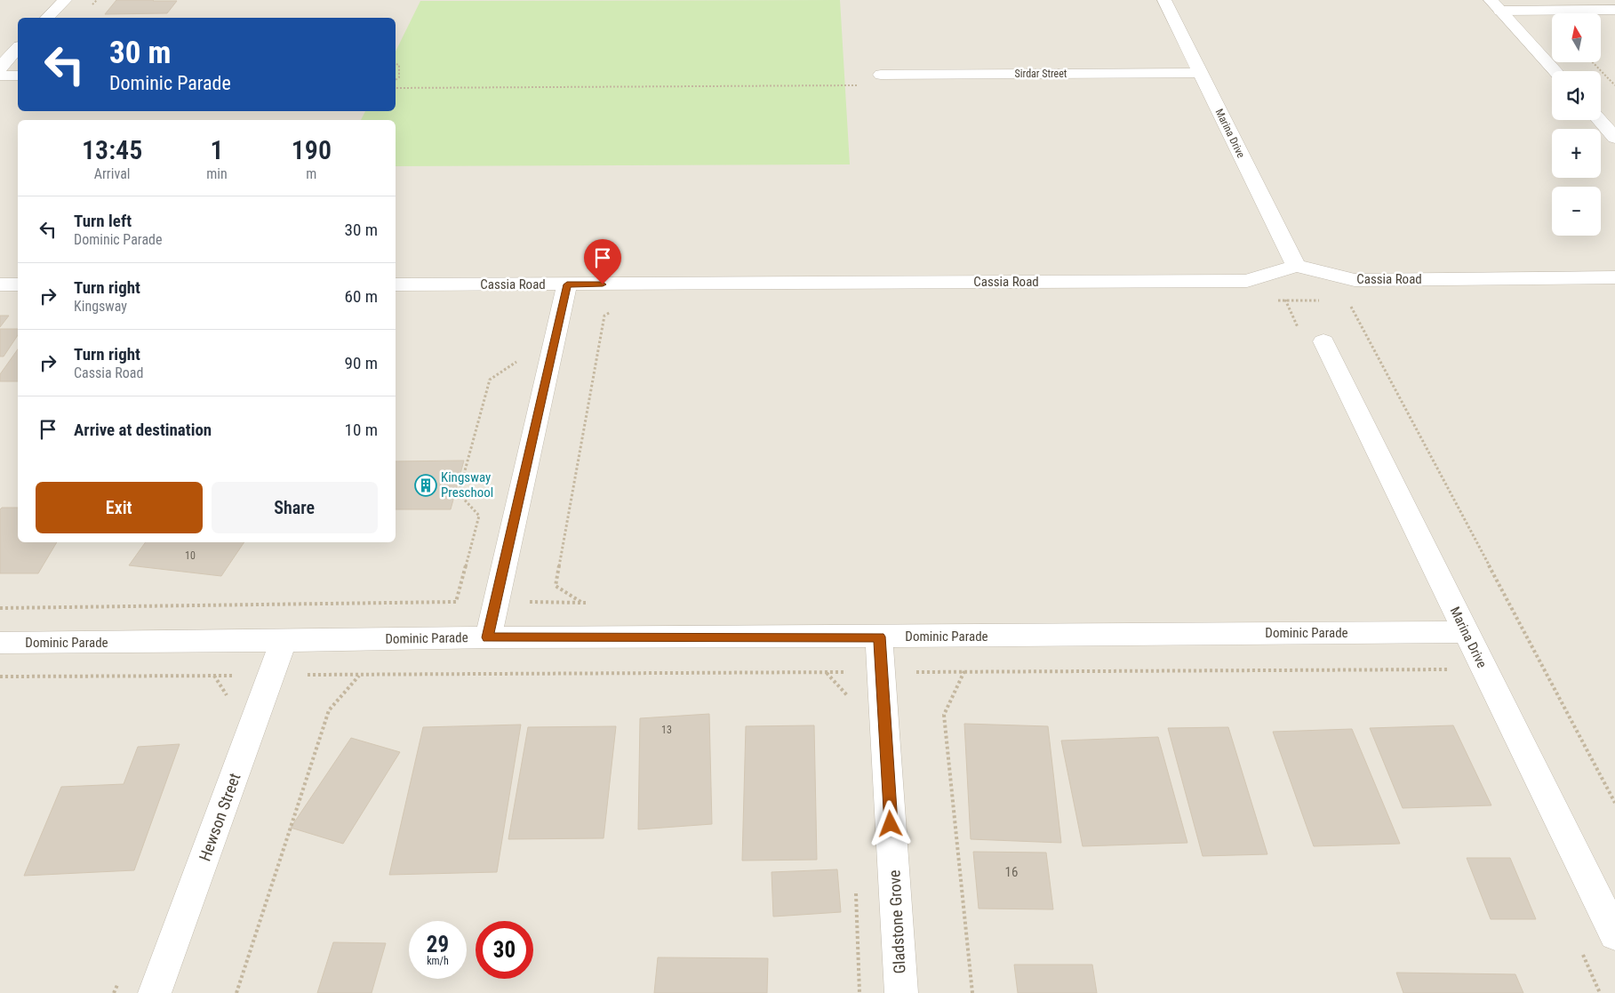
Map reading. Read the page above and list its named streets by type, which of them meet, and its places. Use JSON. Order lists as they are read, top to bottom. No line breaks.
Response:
{"streets":{"street":["Sirdar Street","Marina Drive","Cassia Road","Dominic Parade","Hewson Street","Gladstone Grove"]},"crossings":[["Sirdar Street","Marina Drive"],["Marina Drive","Cassia Road"],["Marina Drive","Dominic Parade"],["Dominic Parade","Hewson Street"],["Dominic Parade","Gladstone Grove"]],"places":{"building":["Kingsway Preschool"]},"house_numbers":["10","13","16"],"north":"top","page":{"map_buttons":["+","−"],"turn":["30 m","Dominic Parade"],"eta":["13:45","Arrival","1","min","190","m"],"list":[{"name":"Turn left","note":"Dominic Parade","value":"30 m"},{"name":"Turn right","note":"Kingsway","value":"60 m"},{"name":"Turn right","note":"Cassia Road","value":"90 m"},{"name":"Arrive at destination","value":"10 m"}],"buttons":["Exit","Share"],"speed":"29 km/h","limit":"30"}}
